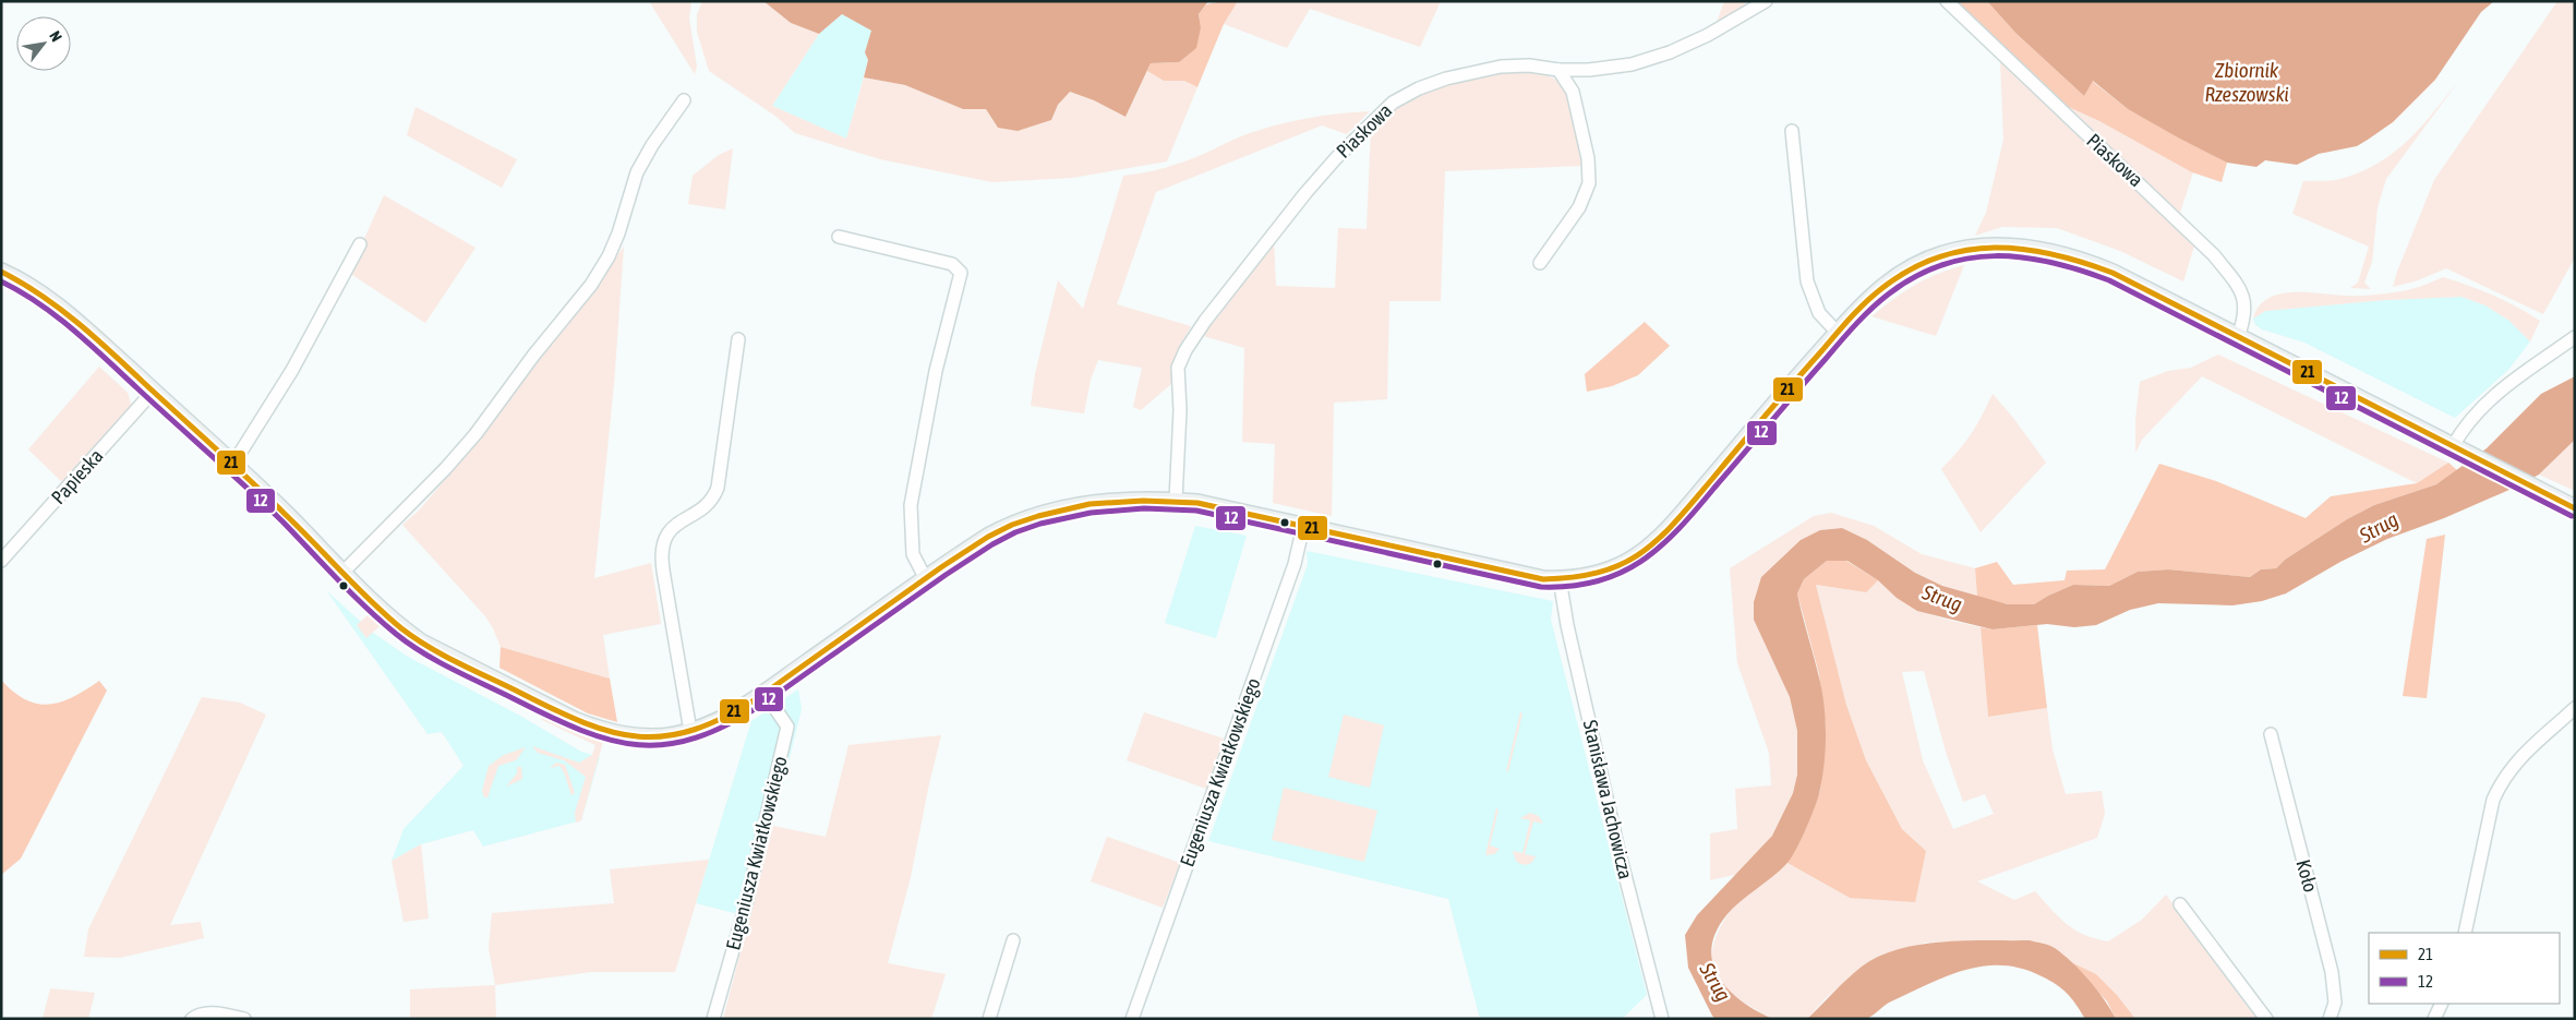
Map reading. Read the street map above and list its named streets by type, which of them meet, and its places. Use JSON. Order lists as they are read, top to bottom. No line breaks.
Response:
{"streets":{"street":["Piaskowa","Papieska","Eugeniusza Kwiatkowskiego","Stanisława Jachowicza","Koło"]},"water":["Zbiornik Rzeszowski","Strug"],"lines":["transit line 21","transit line 12"],"legend":["21","12"],"north":"top right"}
